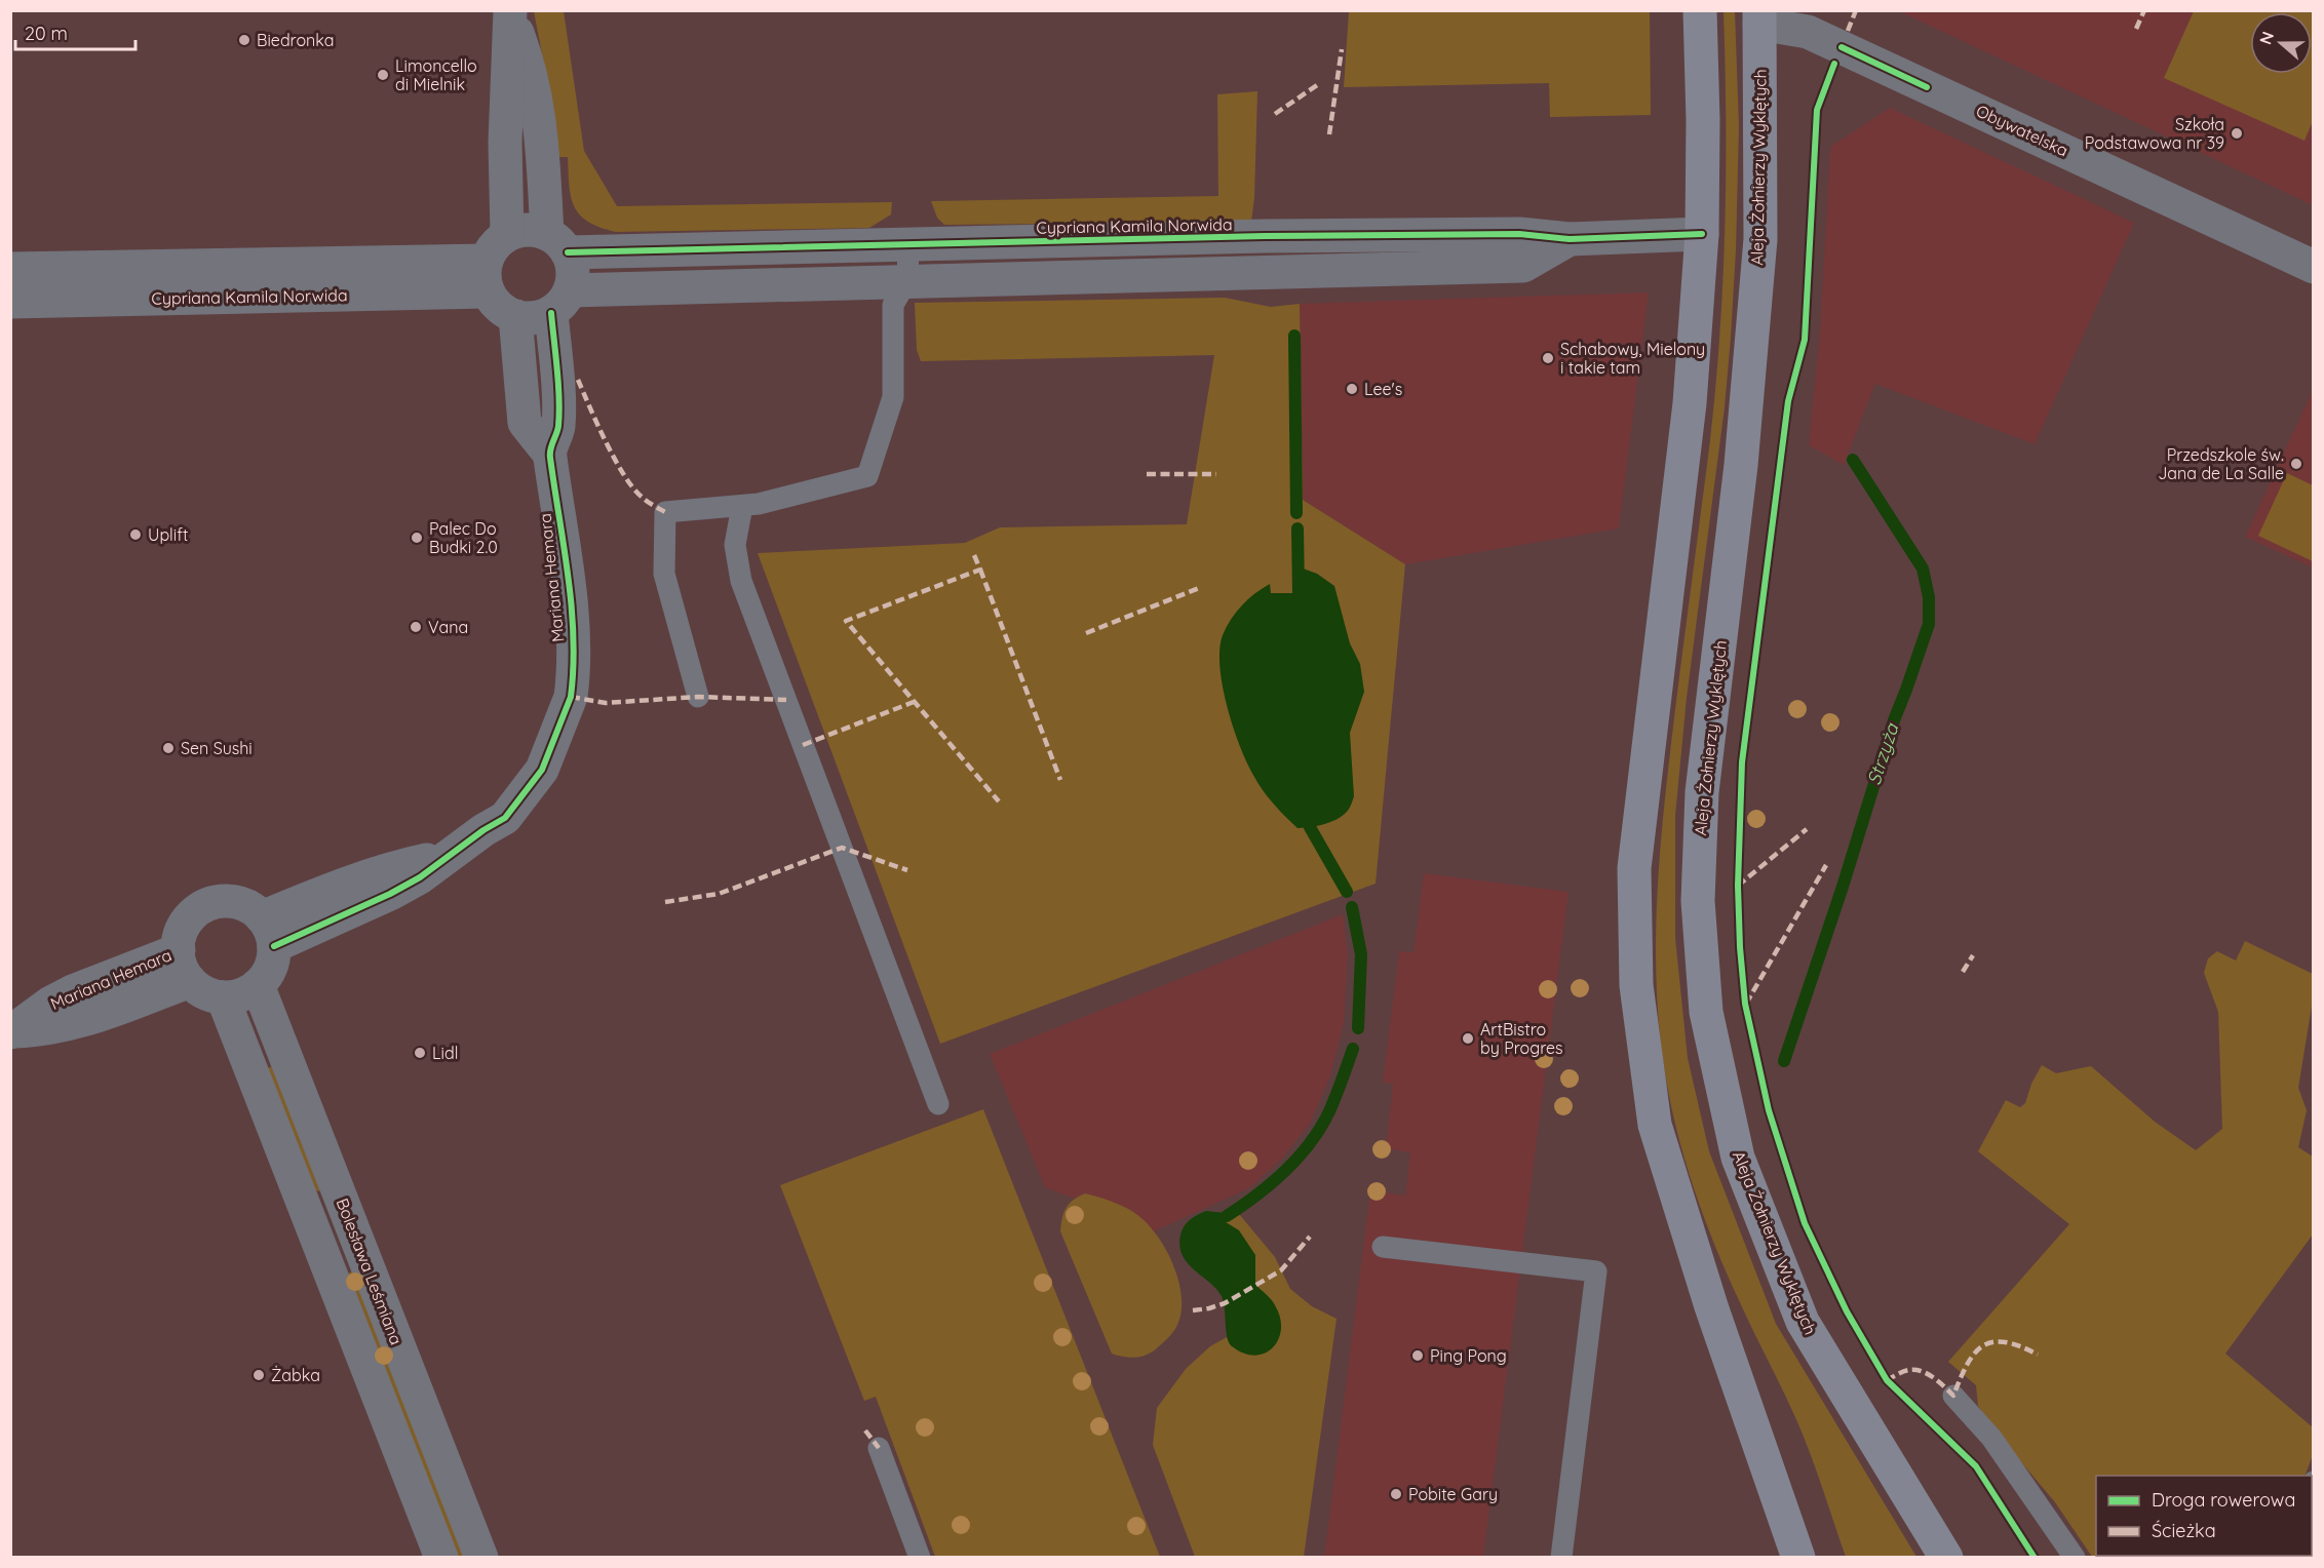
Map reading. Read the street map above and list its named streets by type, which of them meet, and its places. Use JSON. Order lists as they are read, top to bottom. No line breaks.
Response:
{"streets":{"main road":["Aleja Żołnierzy Wyklętych"],"street":["Obywatelska","Cypriana Kamila Norwida","Mariana Hemara","Bolesława Leśmiana"]},"crossings":[["Obywatelska","Aleja Żołnierzy Wyklętych"],["Cypriana Kamila Norwida","Mariana Hemara"],["Mariana Hemara","Bolesława Leśmiana"]],"water":["Strzyża"],"places":["Biedronka","Limoncello di Mielnik","Szkoła Podstawowa nr 39","Schabowy, Mielony i takie tam","Lee's","Przedszkole św. Jana de La Salle","Uplift","Palec Do Budki 2.0","Vana","Sen Sushi","ArtBistro by Progres","Lidl","Ping Pong","Żabka","Pobite Gary"],"legend":["Droga rowerowa","Ścieżka"],"scale_bar":"20 m","north":"left"}
